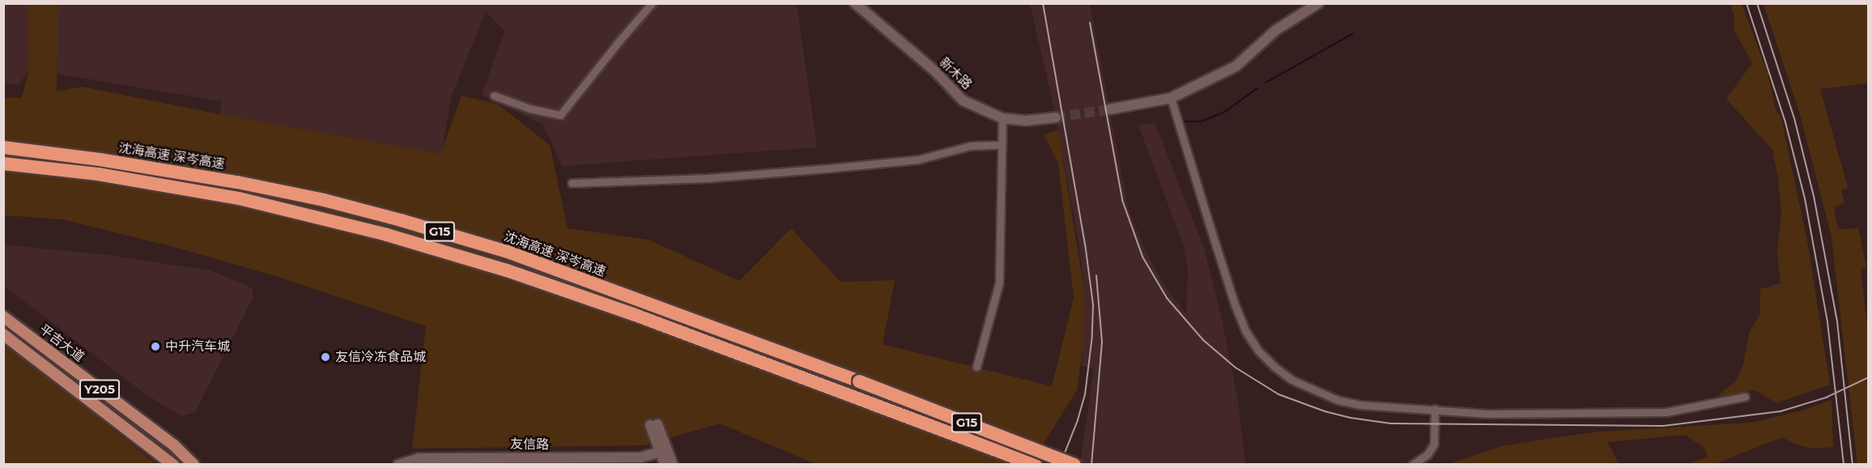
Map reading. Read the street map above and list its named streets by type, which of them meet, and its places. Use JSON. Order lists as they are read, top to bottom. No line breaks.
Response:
{"streets":{"highway":["沈海高速 深岑高速","G15"],"main road":["平吉大道","Y205"],"street":["新木路","友信路"]},"places":["中升汽车城","友信冷冻食品城"]}
